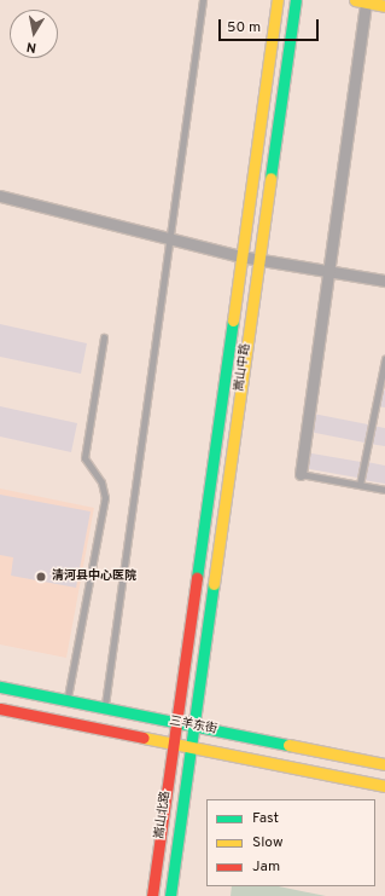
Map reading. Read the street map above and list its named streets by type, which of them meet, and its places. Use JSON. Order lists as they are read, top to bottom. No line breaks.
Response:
{"streets":{"street":["嵩山中路","三羊东街","嵩山北路"]},"crossings":[["嵩山中路","三羊东街"],["嵩山中路","嵩山北路"],["三羊东街","嵩山北路"]],"places":["清河县中心医院"],"legend":["Fast","Slow","Jam"],"scale_bar":"50 m","north":"bottom"}
